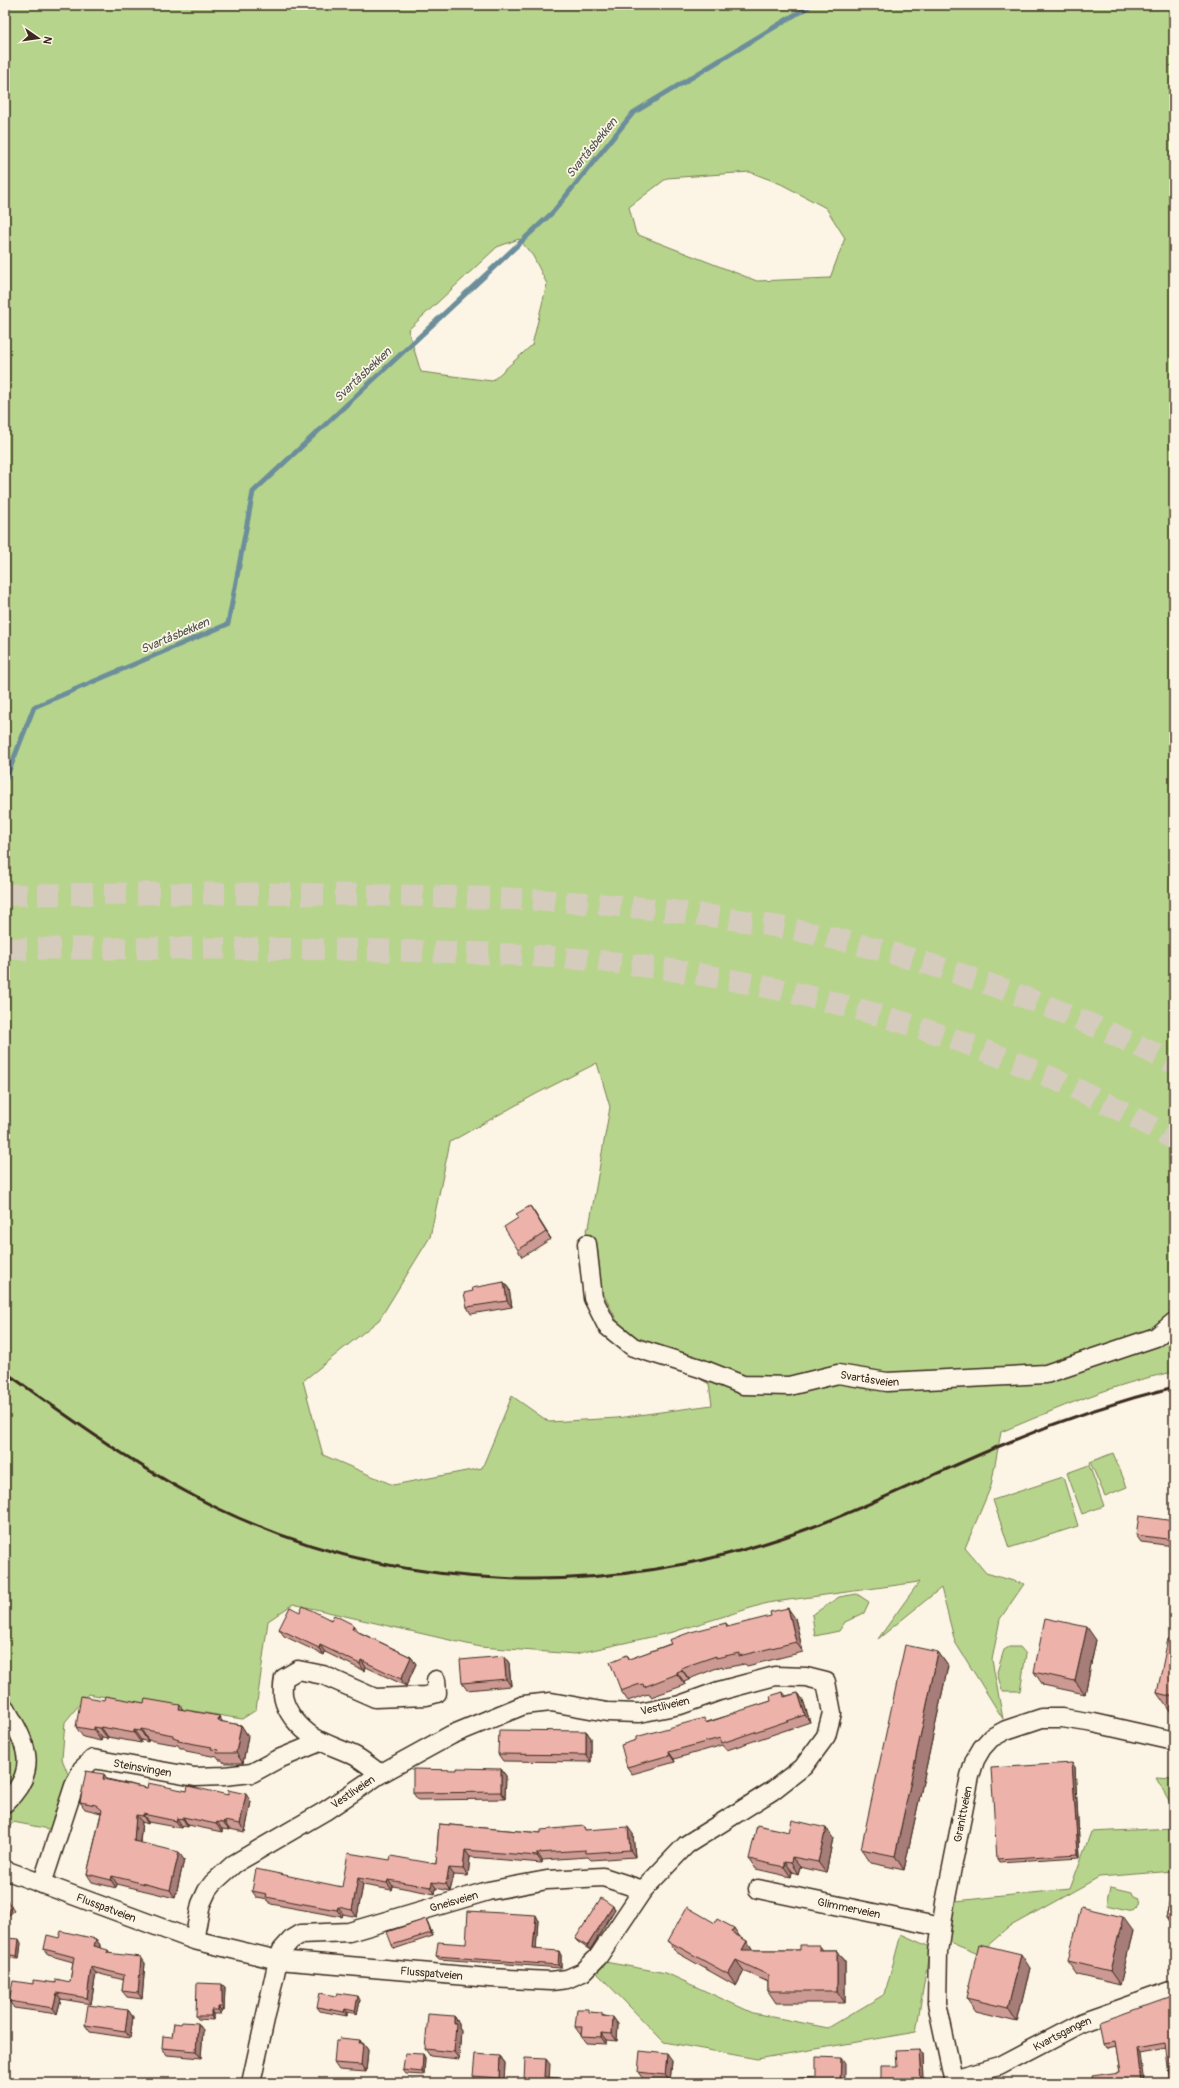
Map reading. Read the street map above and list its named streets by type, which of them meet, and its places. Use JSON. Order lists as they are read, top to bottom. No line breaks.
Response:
{"streets":{"street":["Svartåsveien","Vestliveien","Steinsvingen","Granittveien","Gneisveien","Flusspatveien","Glimmerveien","Kvartsgangen"]},"crossings":[["Vestliveien","Gneisveien"],["Vestliveien","Flusspatveien"],["Steinsvingen","Flusspatveien"],["Granittveien","Glimmerveien"],["Granittveien","Kvartsgangen"],["Gneisveien","Flusspatveien"]],"water":["Svartåsbekken"],"north":"right"}
